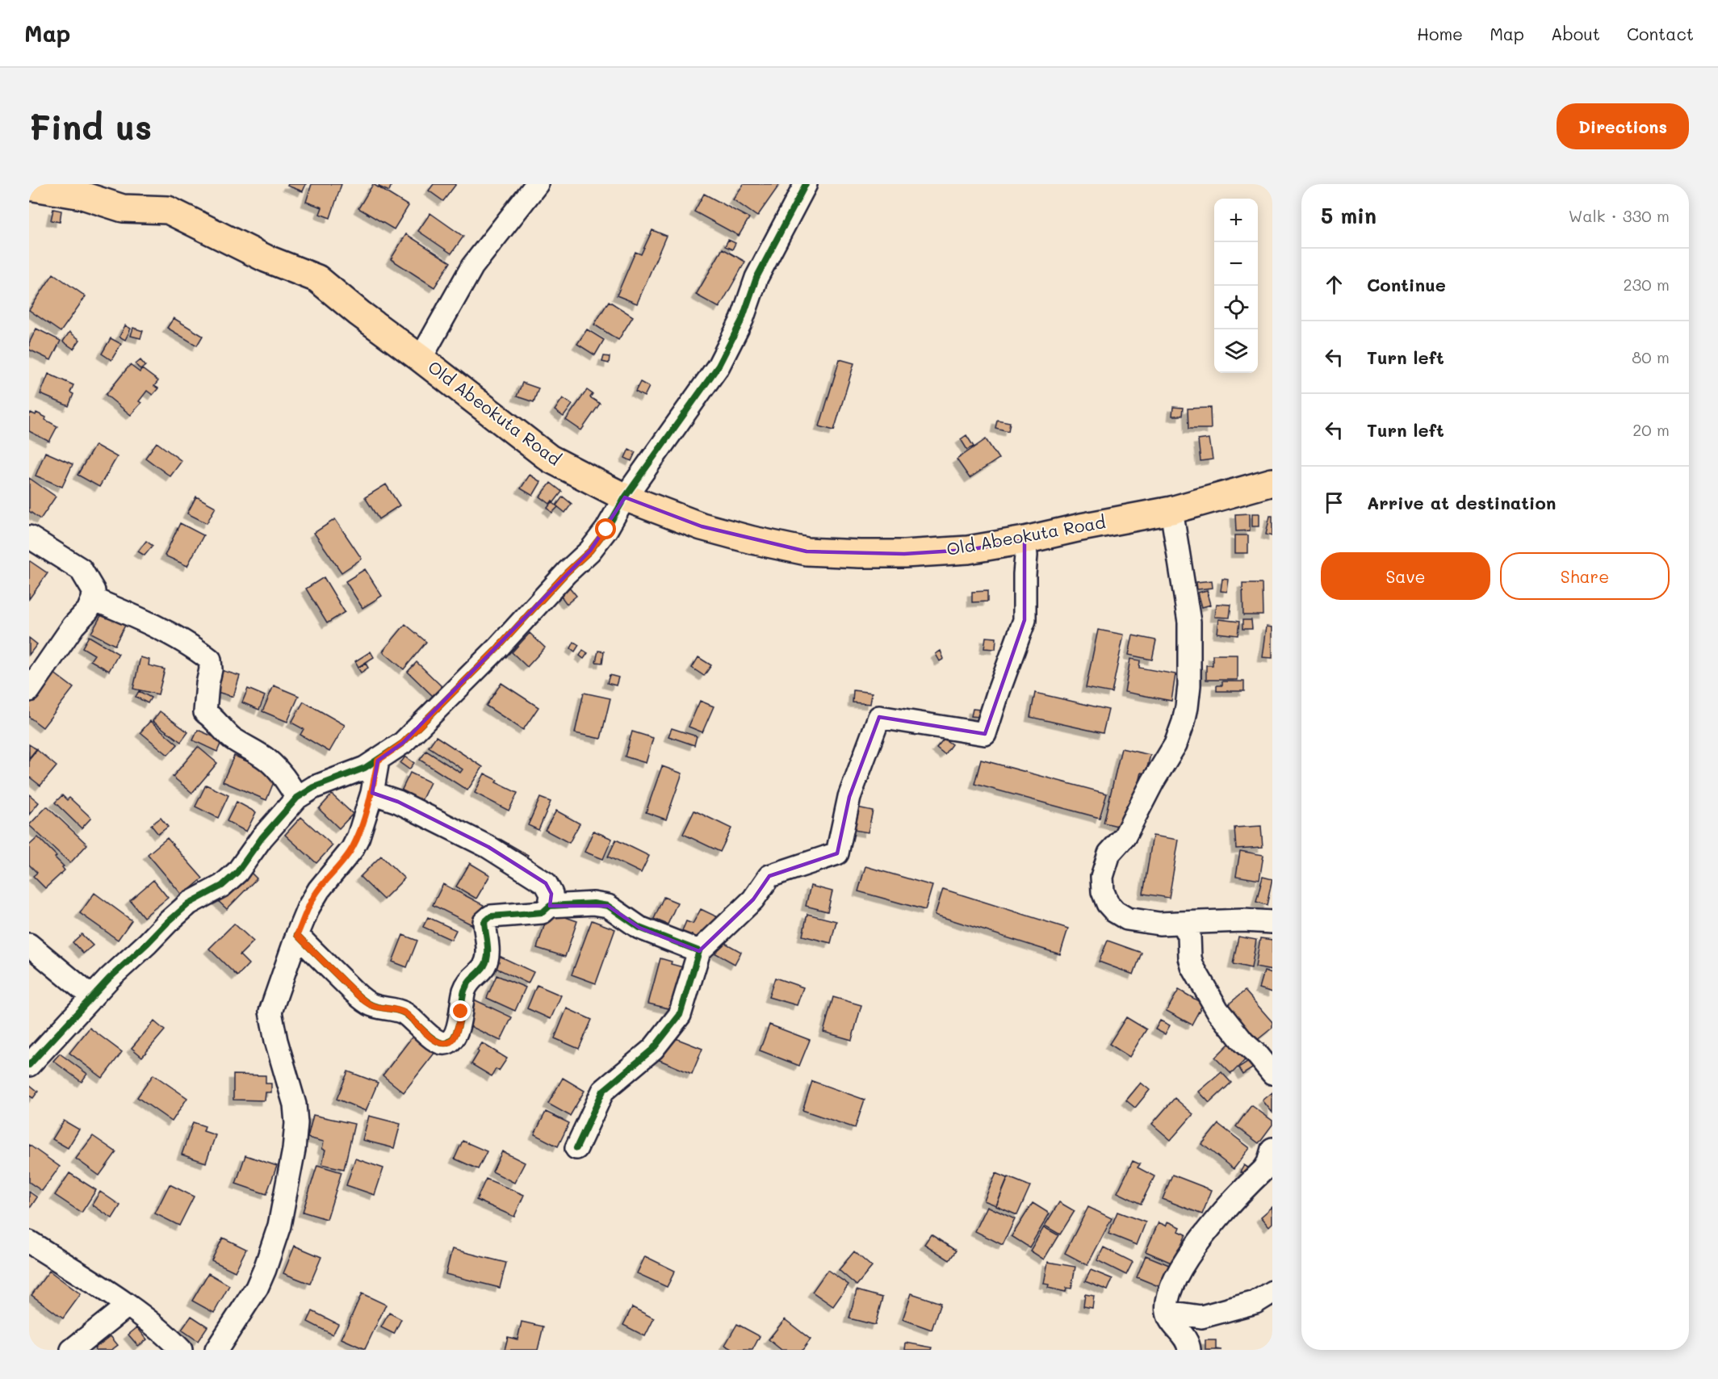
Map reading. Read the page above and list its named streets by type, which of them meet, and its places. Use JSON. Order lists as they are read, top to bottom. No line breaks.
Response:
{"streets":{"highway":["Old Abeokuta Road"]},"page":{"header":"Map","nav":["Home","Map","About","Contact"],"buttons":["Directions",["Save","Share"]],"title":"Find us","heading":["5 min","Walk · 330 m"],"map_buttons":["+","−"],"list":[["Continue","230 m"],["Turn left","80 m"],["Turn left","20 m"],"Arrive at destination"]}}
